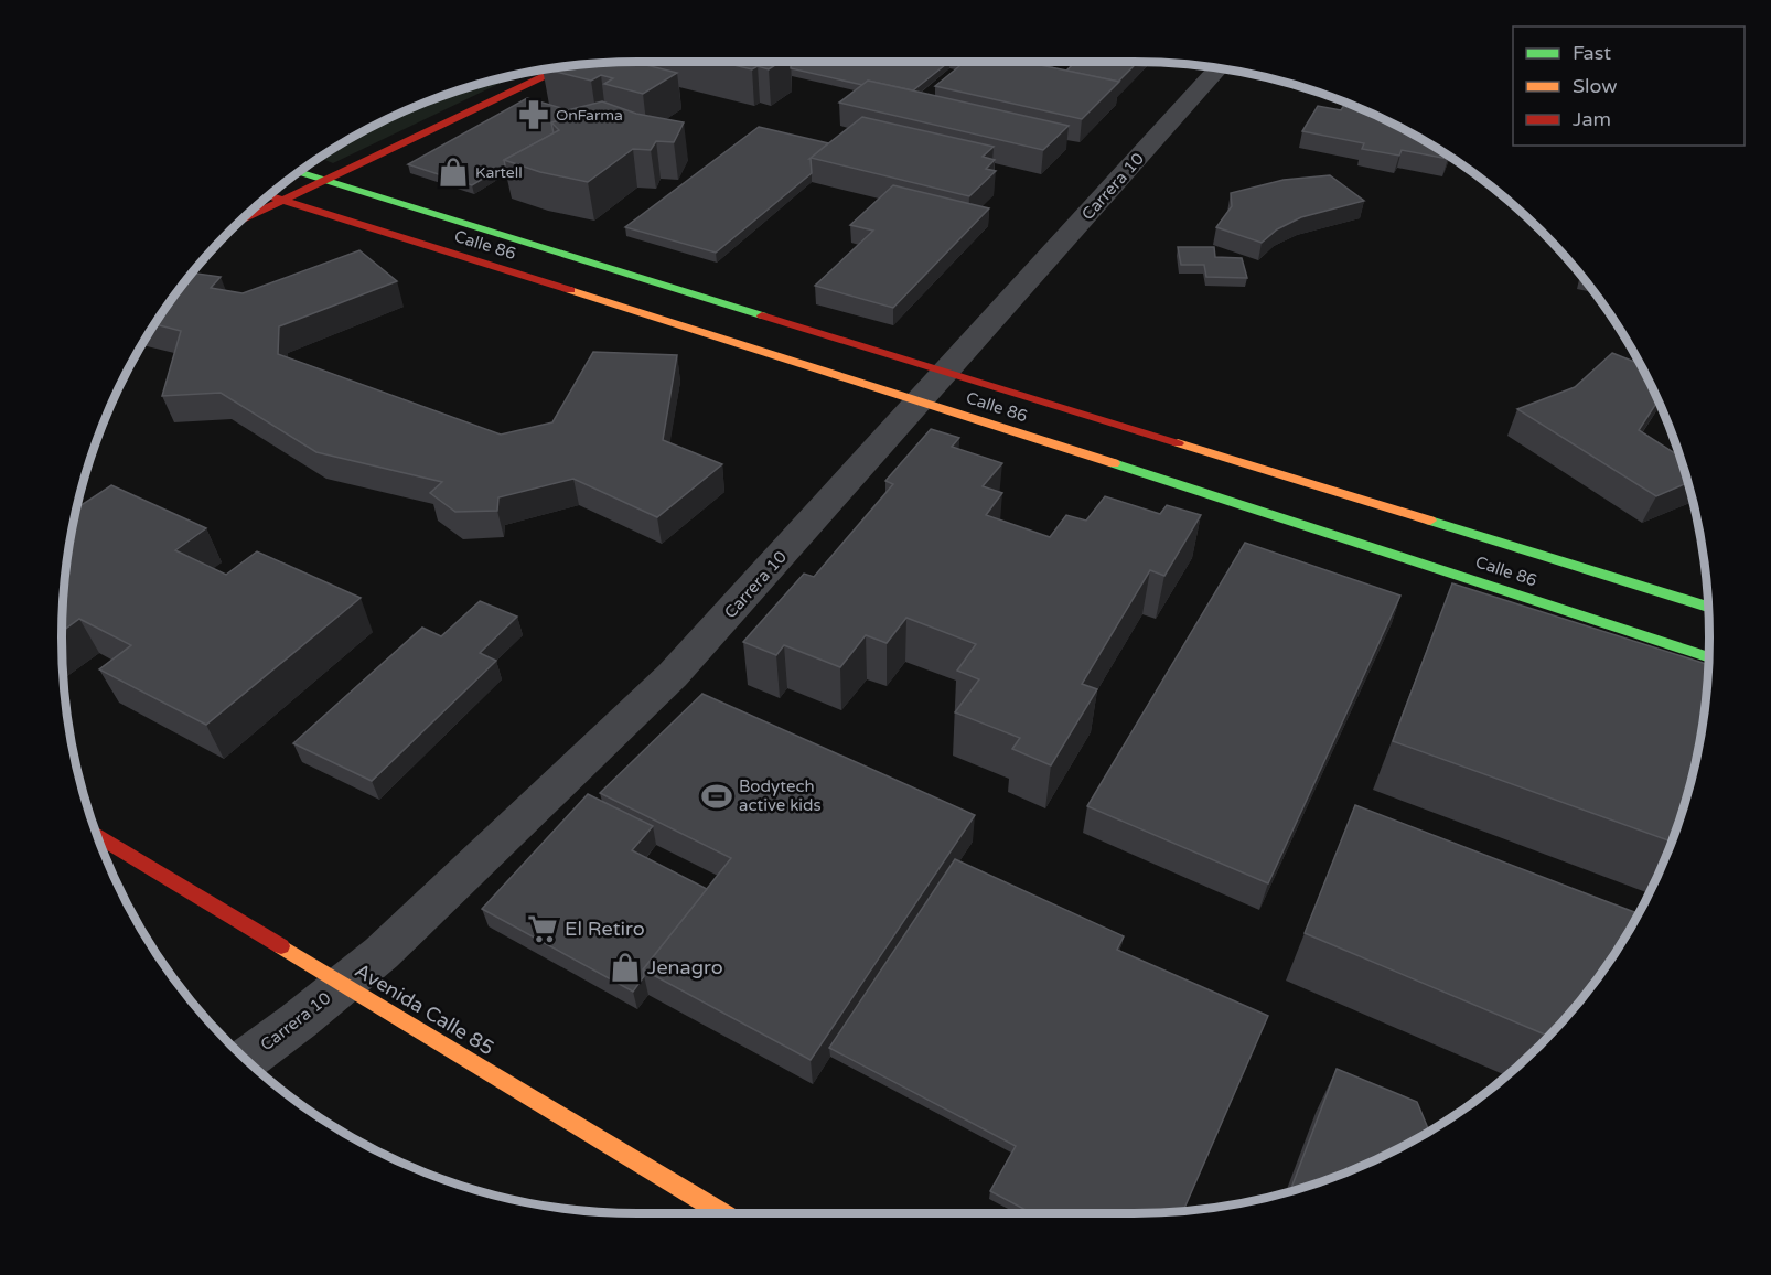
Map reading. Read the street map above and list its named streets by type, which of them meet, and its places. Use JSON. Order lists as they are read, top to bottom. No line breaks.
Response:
{"streets":{"street":["Carrera 10","Calle 86","Avenida Calle 85"]},"crossings":[["Carrera 10","Calle 86"],["Carrera 10","Avenida Calle 85"]],"places":{"pharmacy":["OnFarma"],"shop":["Kartell","Jenagro"],"sports":["Bodytech active kids"],"supermarket":["El Retiro"]},"legend":["Fast","Slow","Jam"]}
